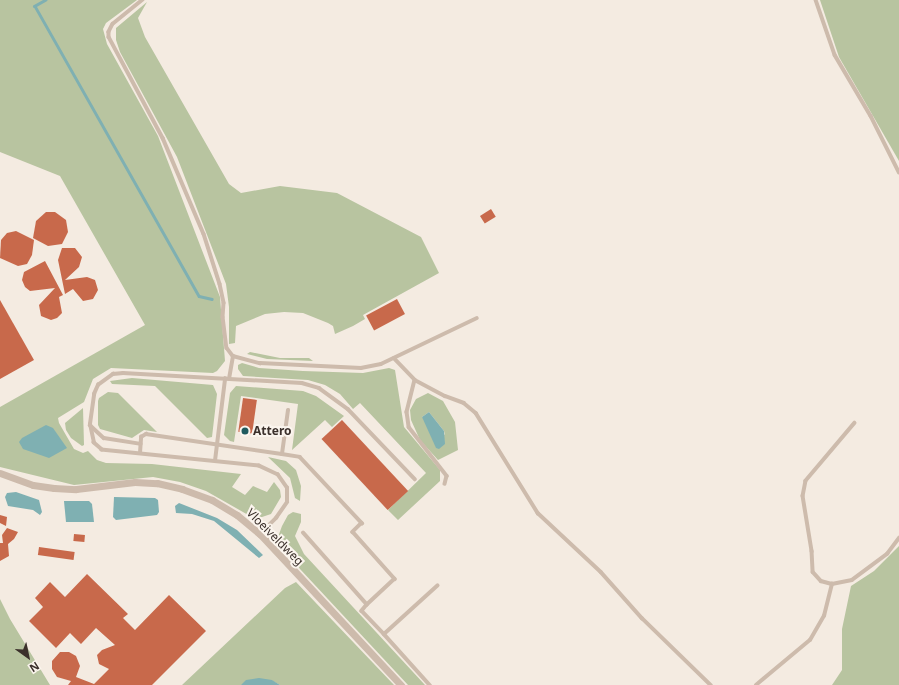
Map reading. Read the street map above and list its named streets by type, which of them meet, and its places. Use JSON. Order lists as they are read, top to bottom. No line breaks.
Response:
{"streets":{"street":["Vloeiveldweg"]},"places":["Attero"],"north":"bottom right"}
